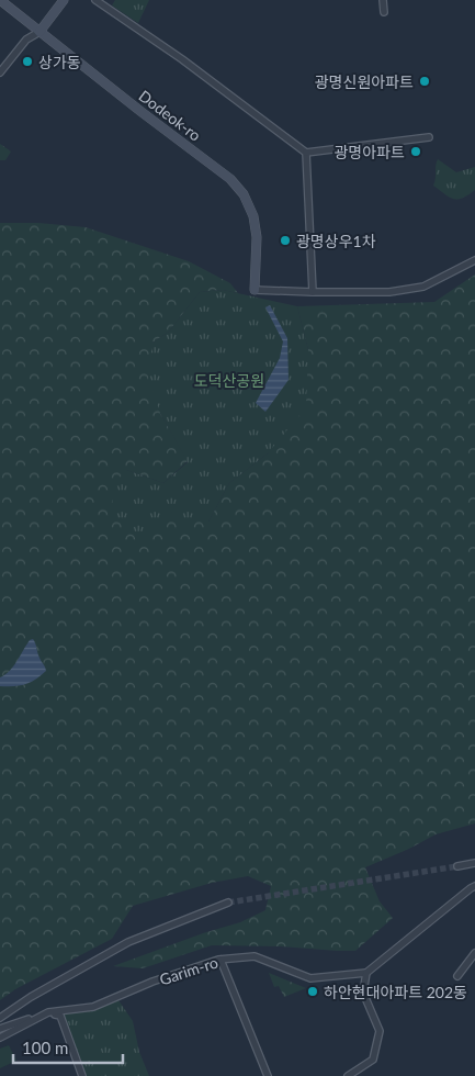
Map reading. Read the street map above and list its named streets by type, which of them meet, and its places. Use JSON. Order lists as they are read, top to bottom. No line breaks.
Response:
{"streets":{"street":["Dodeok-ro","Garim-ro"]},"parks":["도덕산공원"],"places":["상가동","광명신원아파트","광명아파트","광명상우1차","하안현대아파트 202동"],"scale_bar":"100 m"}
